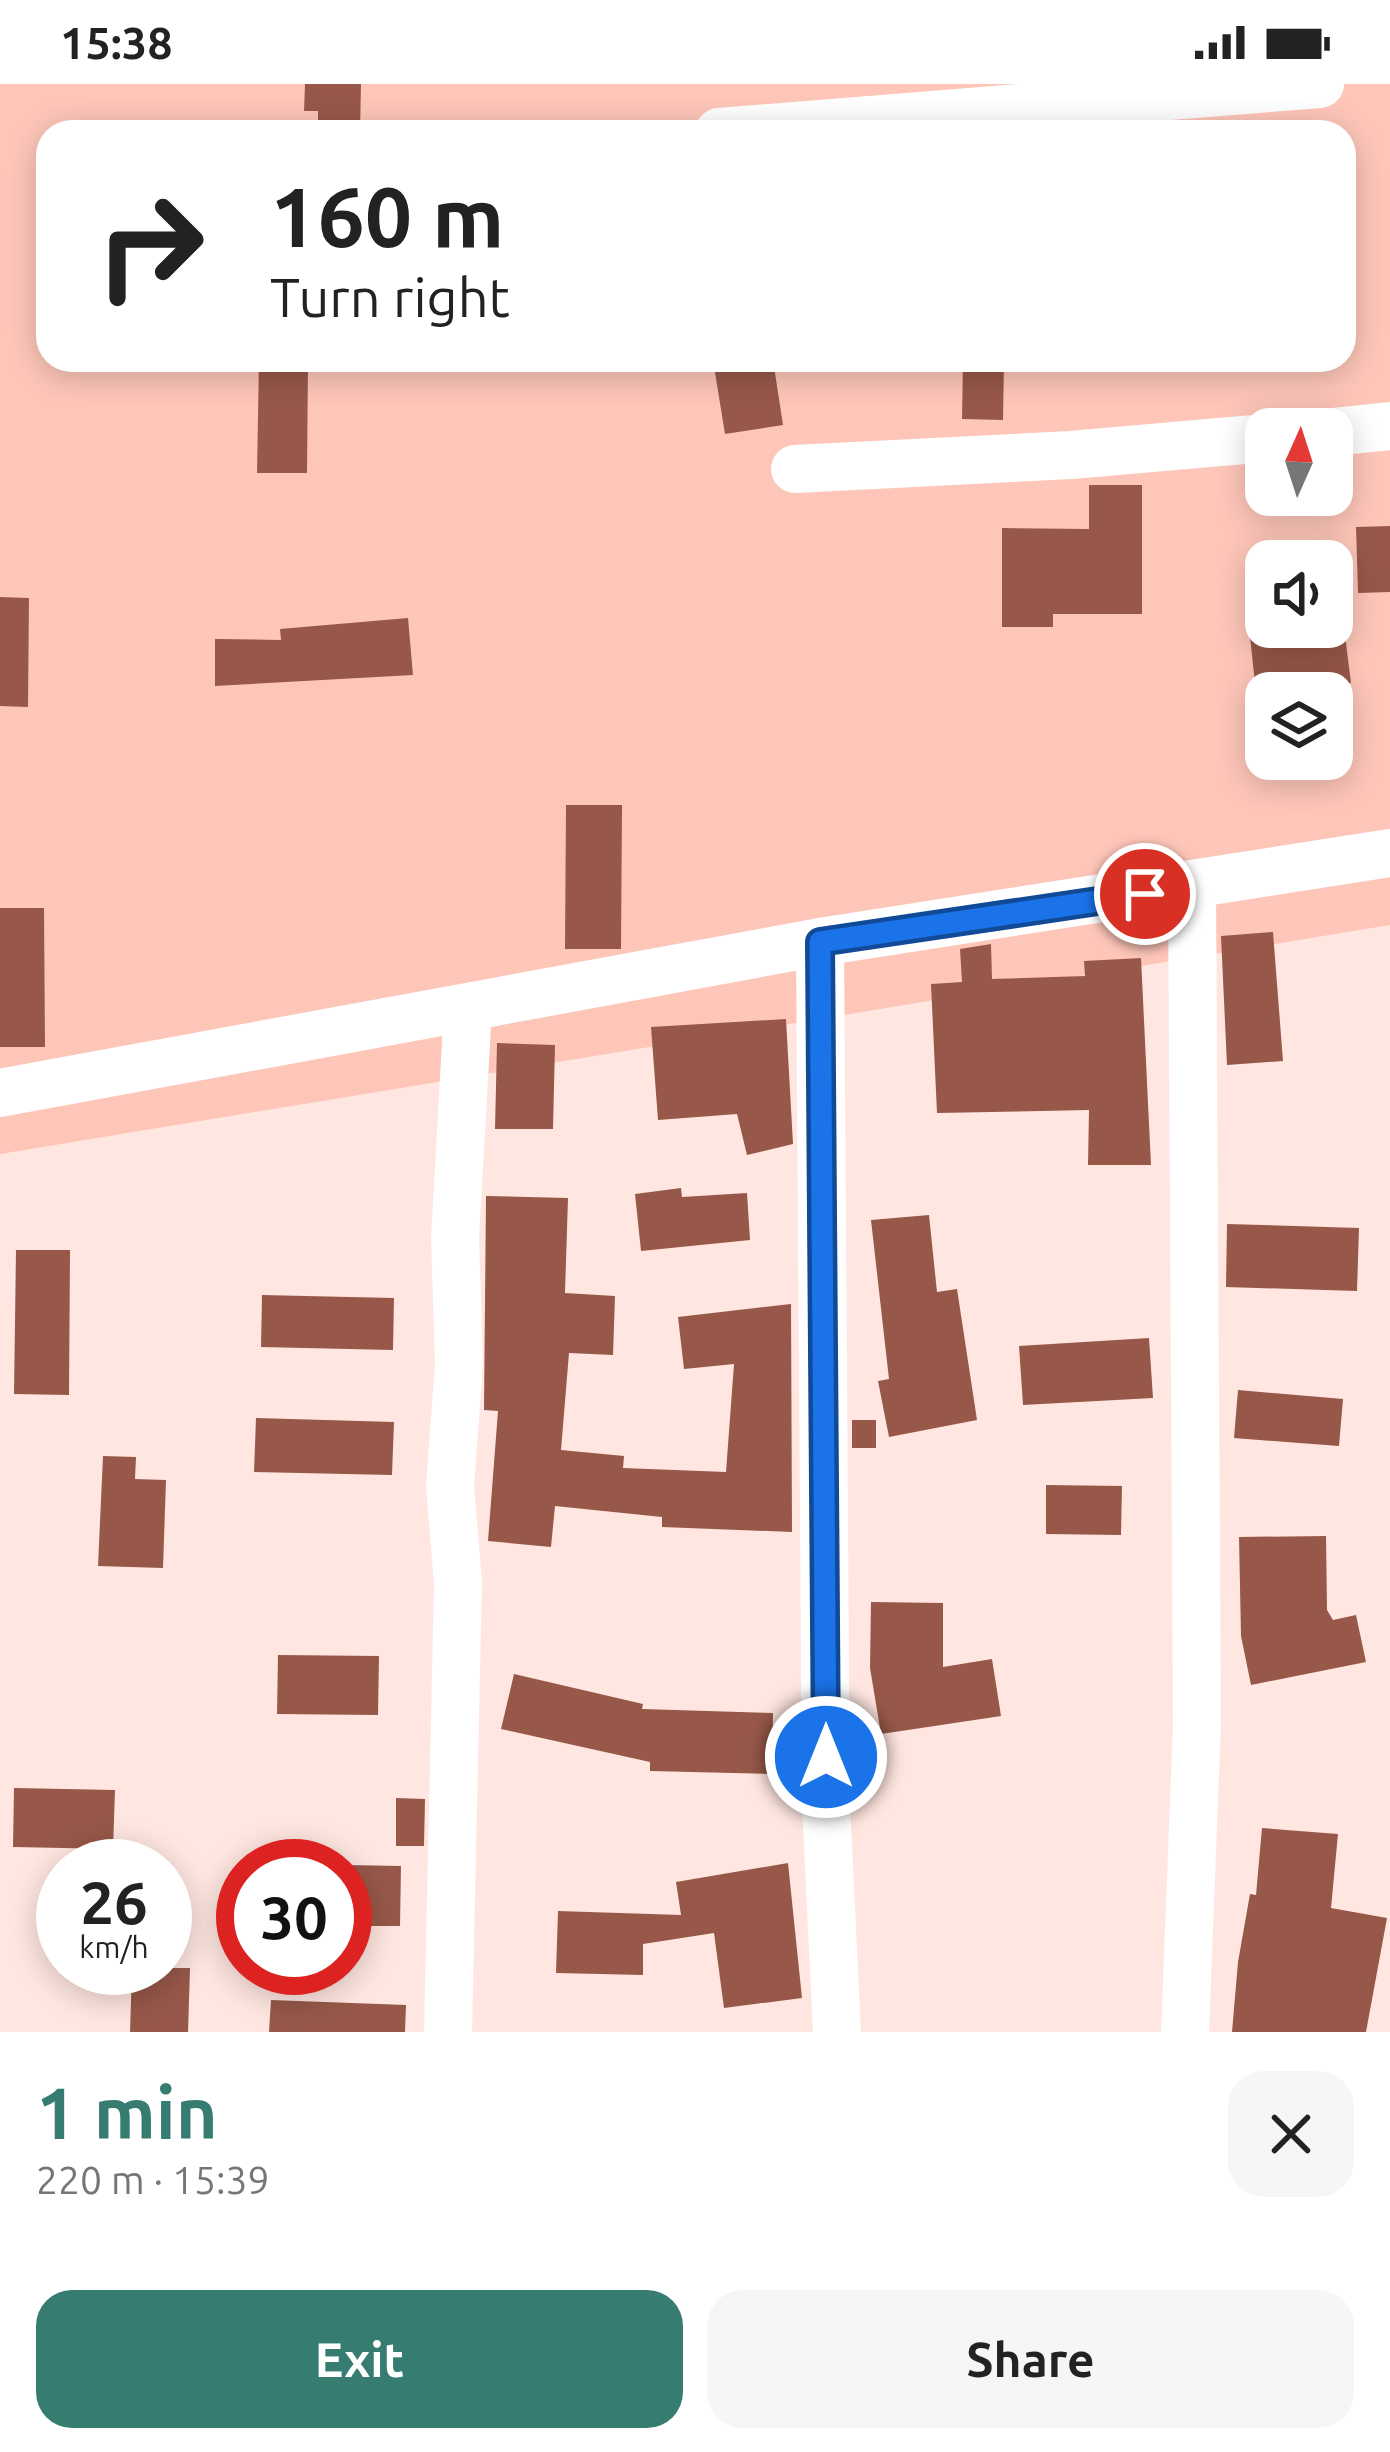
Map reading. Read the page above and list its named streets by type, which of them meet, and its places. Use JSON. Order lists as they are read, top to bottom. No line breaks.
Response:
{"north":"top","page":{"status":"15:38","turn":["160 m","Turn right"],"speed":"26 km/h","limit":"30","heading":["1 min","220 m · 15:39"],"buttons":["Exit","Share"]}}
